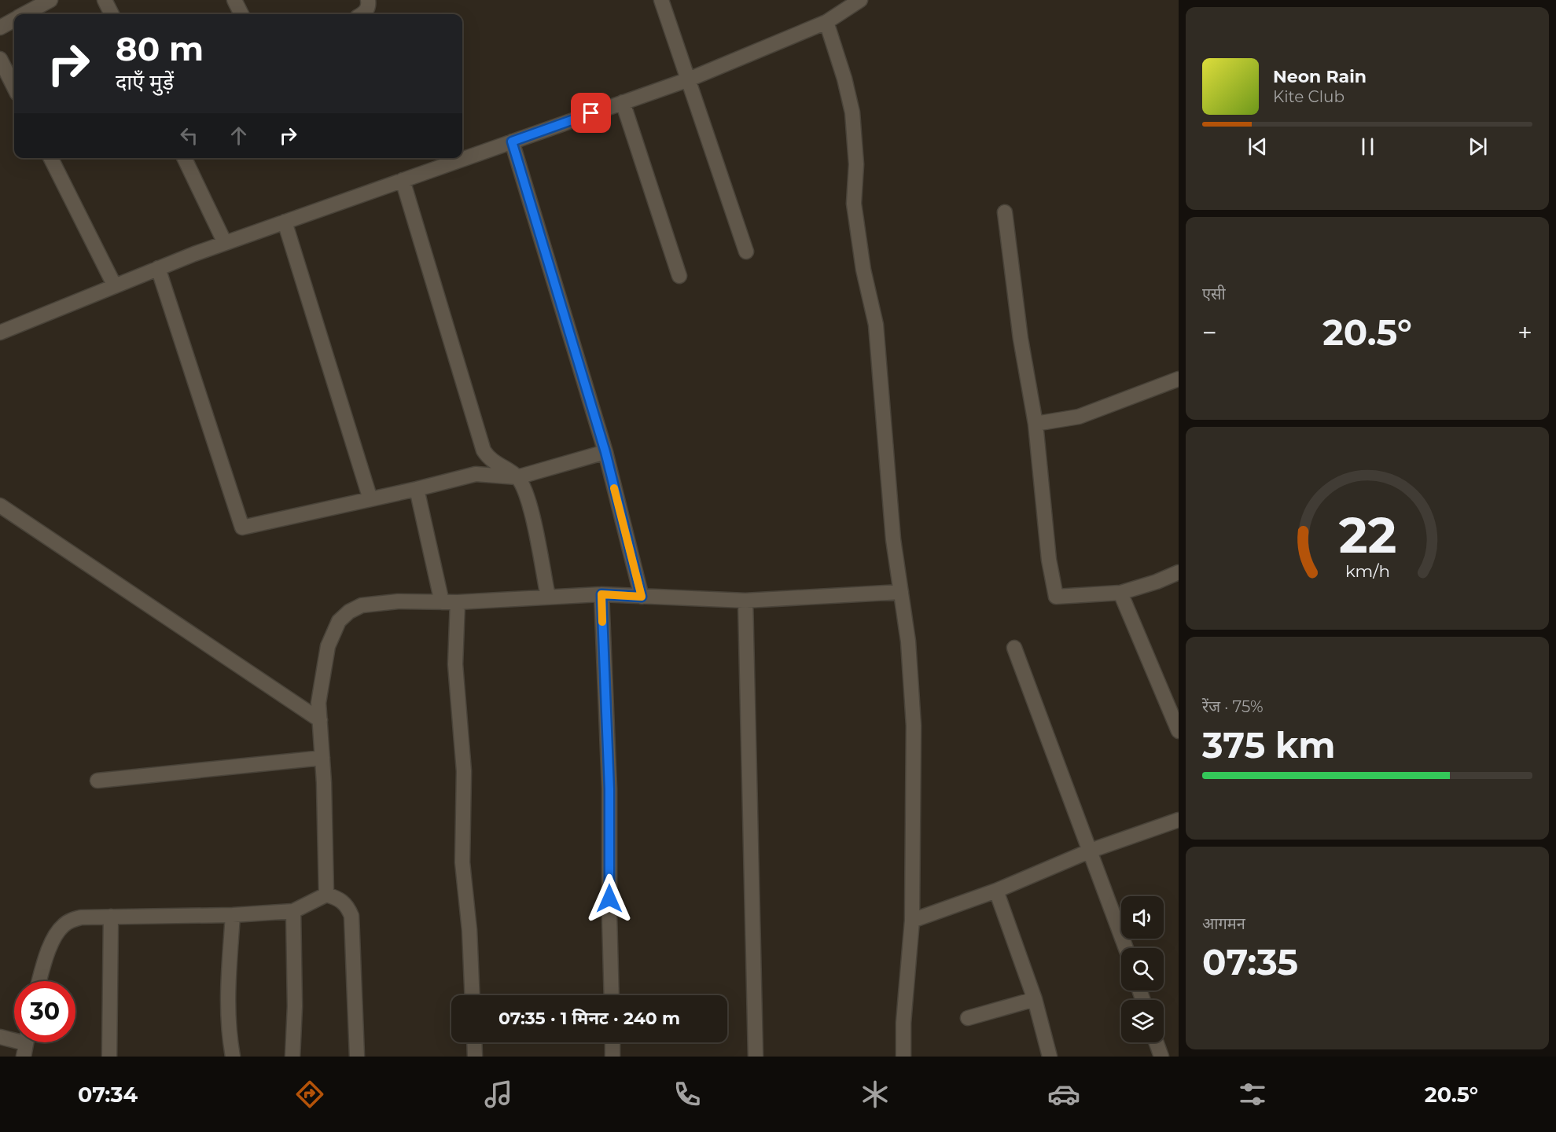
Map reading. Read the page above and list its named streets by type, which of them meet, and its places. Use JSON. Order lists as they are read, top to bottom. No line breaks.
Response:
{"page":{"turn":["80 m","दाएँ मुड़ें"],"song":["Neon Rain","Kite Club"],"tile":["एसी",["रेंज · 75%","375 km"],["आगमन","07:35"]],"heat":["−","20.5°","+"],"limit":"30","trip":"07:35 · 1 मिनट · 240 m","tabs":["07:34","20.5°"],"gauge":["22","km/h"]}}
